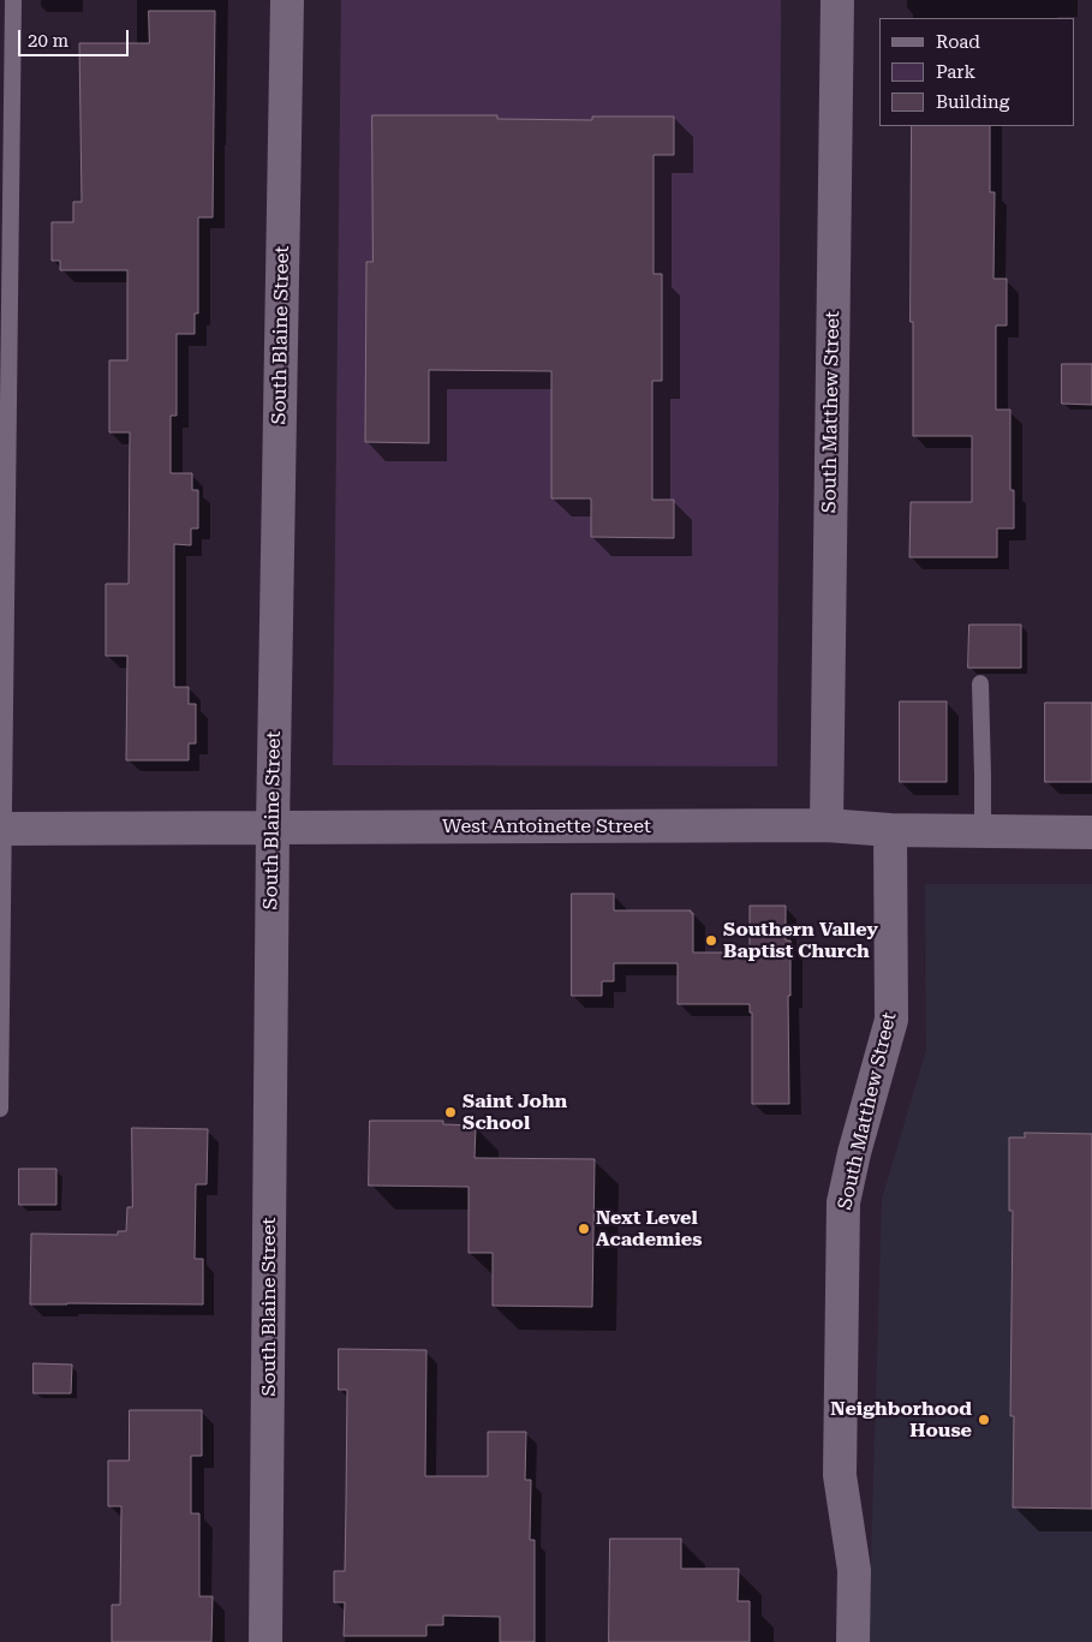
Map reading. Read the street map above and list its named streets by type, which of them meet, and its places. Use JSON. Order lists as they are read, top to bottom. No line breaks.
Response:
{"streets":{"street":["South Blaine Street","South Matthew Street","West Antoinette Street"]},"crossings":[["South Blaine Street","West Antoinette Street"],["South Matthew Street","West Antoinette Street"]],"places":["Southern Valley Baptist Church","Saint John School","Next Level Academies","Neighborhood House"],"legend":["Road","Park","Building"],"scale_bar":"20 m"}
